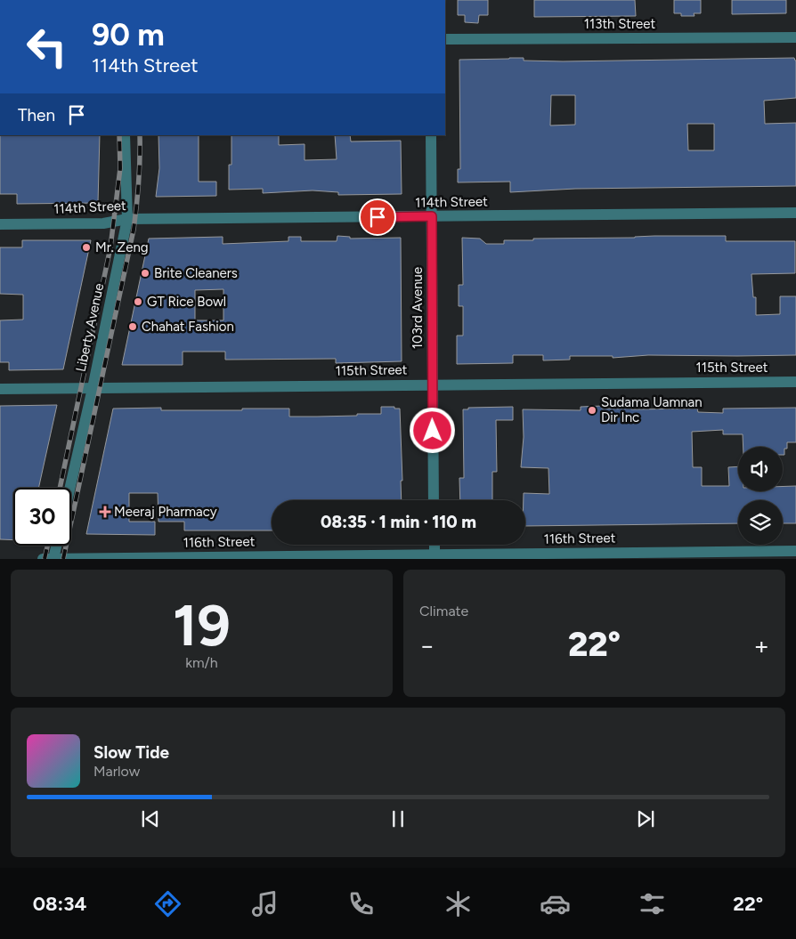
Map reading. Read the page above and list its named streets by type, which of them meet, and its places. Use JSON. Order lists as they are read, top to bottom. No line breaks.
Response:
{"streets":{"street":["113th Street","114th Street","103rd Avenue","Liberty Avenue","115th Street","116th Street"]},"crossings":[["114th Street","103rd Avenue"],["114th Street","Liberty Avenue"],["103rd Avenue","115th Street"],["Liberty Avenue","115th Street"]],"places":{"other":["Mr. Zeng","Brite Cleaners","GT Rice Bowl","Chahat Fashion","Sudama Uamnan Dir Inc"],"health":["Meeraj Pharmacy"]},"page":{"turn":["90 m","114th Street"],"then":"Then","limit":"30","trip":"08:35 · 1 min · 110 m","tile":[["19","km/h"],"Climate"],"heat":["−","22°","+"],"song":["Slow Tide","Marlow"],"tabs":["08:34","22°"]}}
